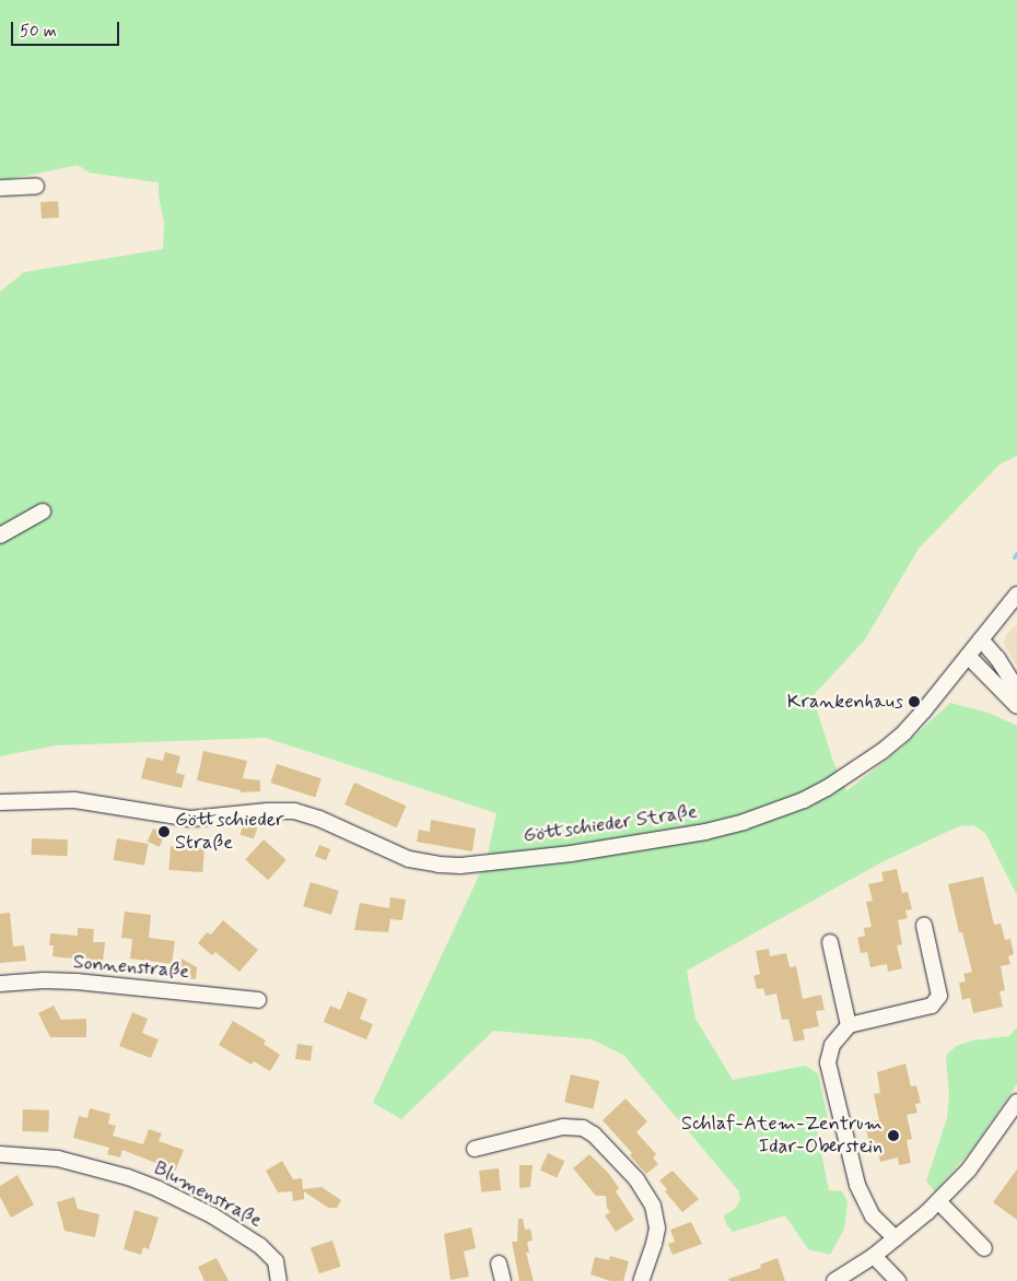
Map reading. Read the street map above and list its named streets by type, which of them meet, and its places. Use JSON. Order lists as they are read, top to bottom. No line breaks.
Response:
{"streets":{"street":["Göttschieder Straße","Sonnenstraße","Blumenstraße"]},"places":["Krankenhaus","Göttschieder Straße","Schlaf-Atem-Zentrum Idar-Oberstein"],"scale_bar":"50 m"}
